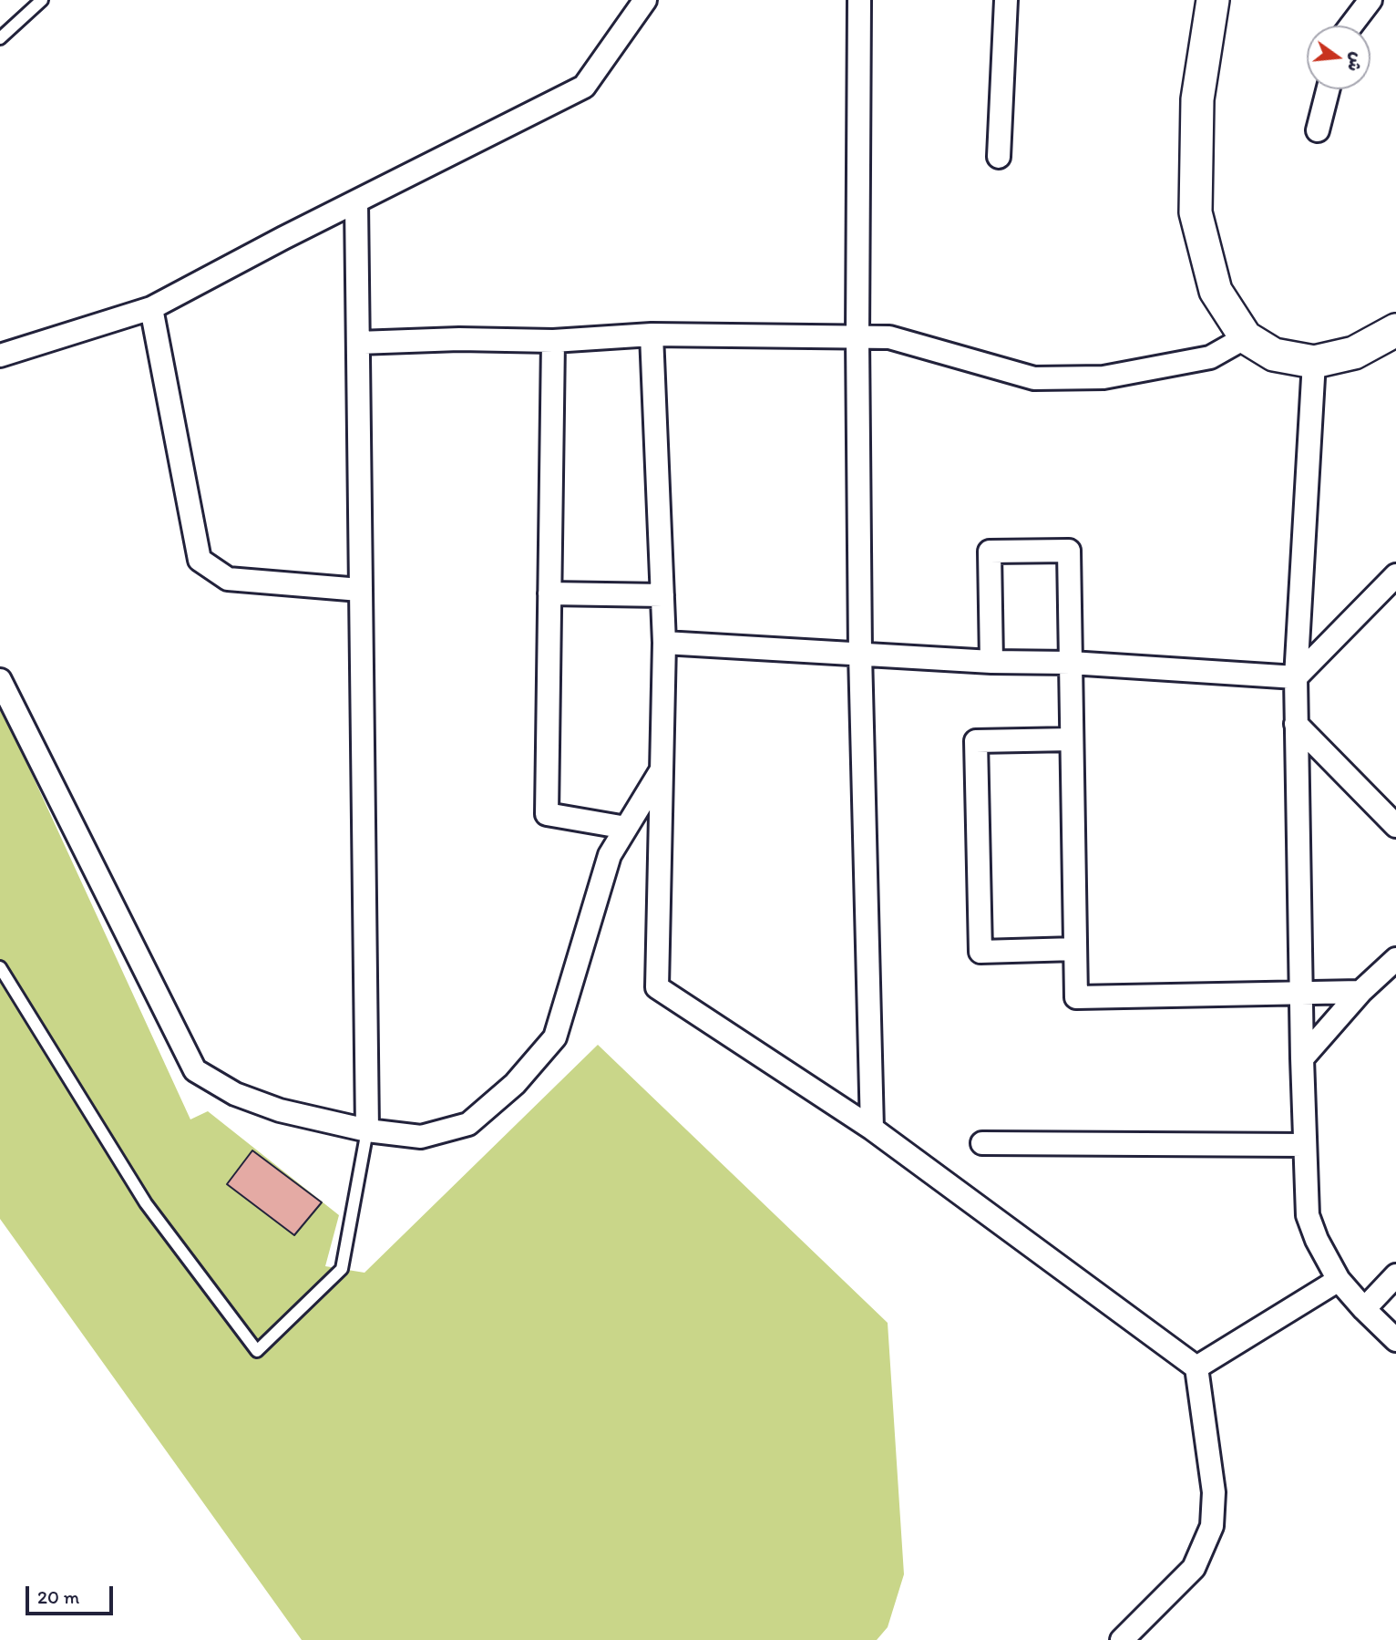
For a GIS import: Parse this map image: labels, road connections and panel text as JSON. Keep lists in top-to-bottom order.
{
  "scale_bar": "20 m",
  "north": "right"
}
